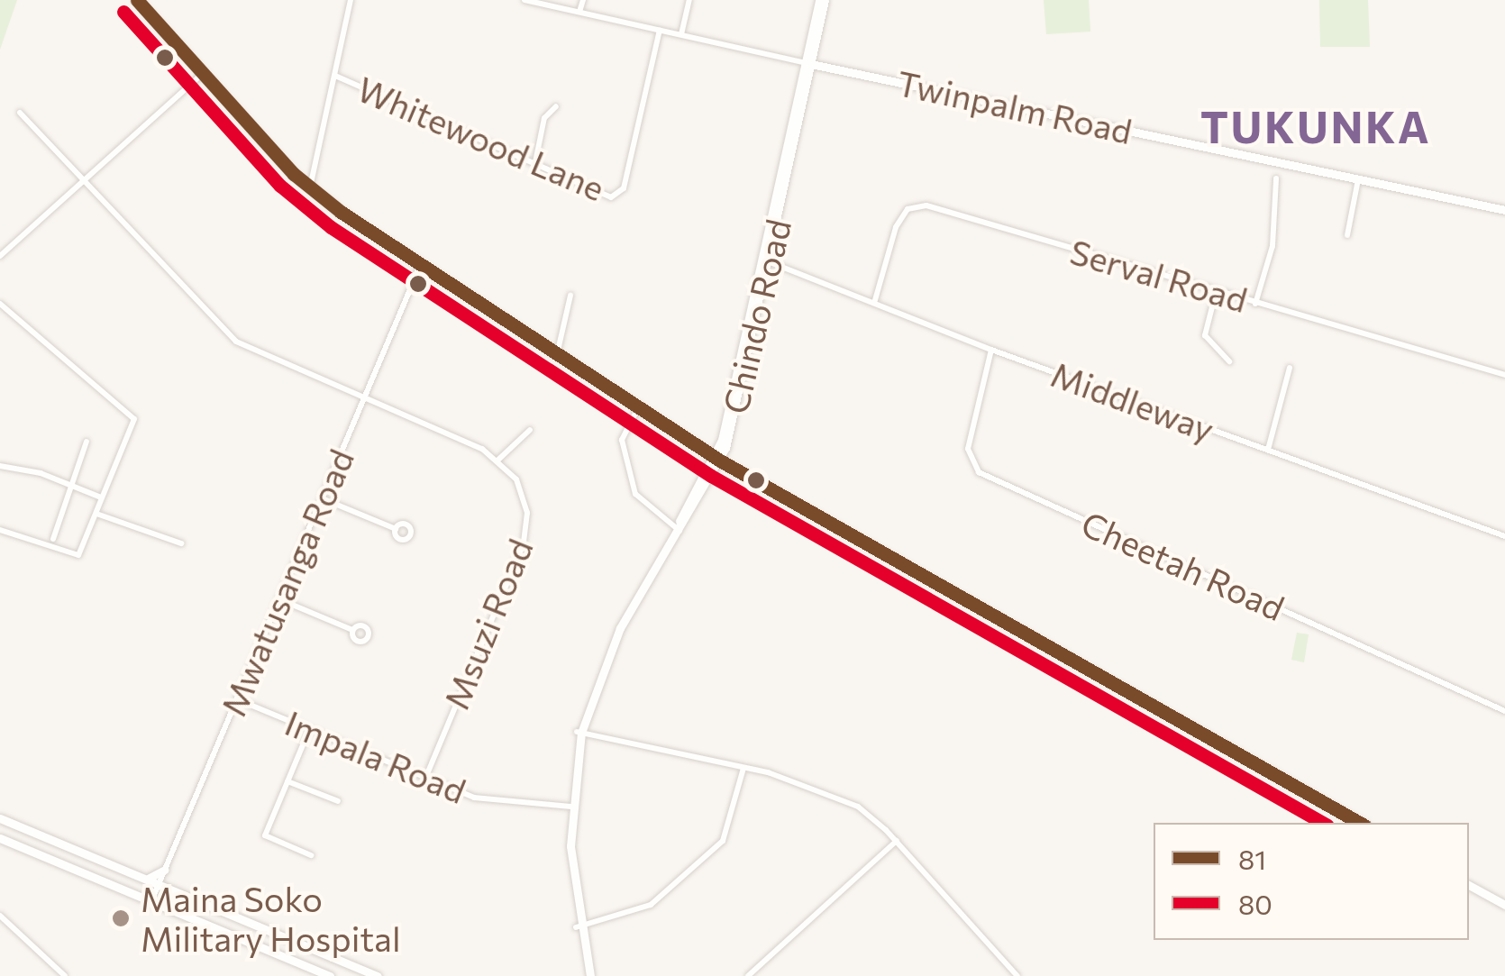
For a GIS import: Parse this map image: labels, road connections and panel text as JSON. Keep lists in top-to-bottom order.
{
  "streets": {
    "main road": ["Twinpalm Road", "Chindo Road"],
    "street": [
      "Whitewood Lane",
      "Serval Road",
      "Middleway",
      "Cheetah Road",
      "Mwatusanga Road",
      "Msuzi Road",
      "Impala Road"
    ]
  },
  "crossings": [
    ["Twinpalm Road", "Whitewood Lane"],
    ["Twinpalm Road", "Chindo Road"],
    ["Serval Road", "Middleway"],
    ["Chindo Road", "Middleway"],
    ["Chindo Road", "Impala Road"],
    ["Middleway", "Cheetah Road"],
    ["Mwatusanga Road", "Impala Road"],
    ["Msuzi Road", "Impala Road"]
  ],
  "districts": ["TUKUNKA"],
  "places": ["Maina Soko Military Hospital"],
  "lines": ["transit line 81", "transit line 80"],
  "legend": ["81", "80"]
}
